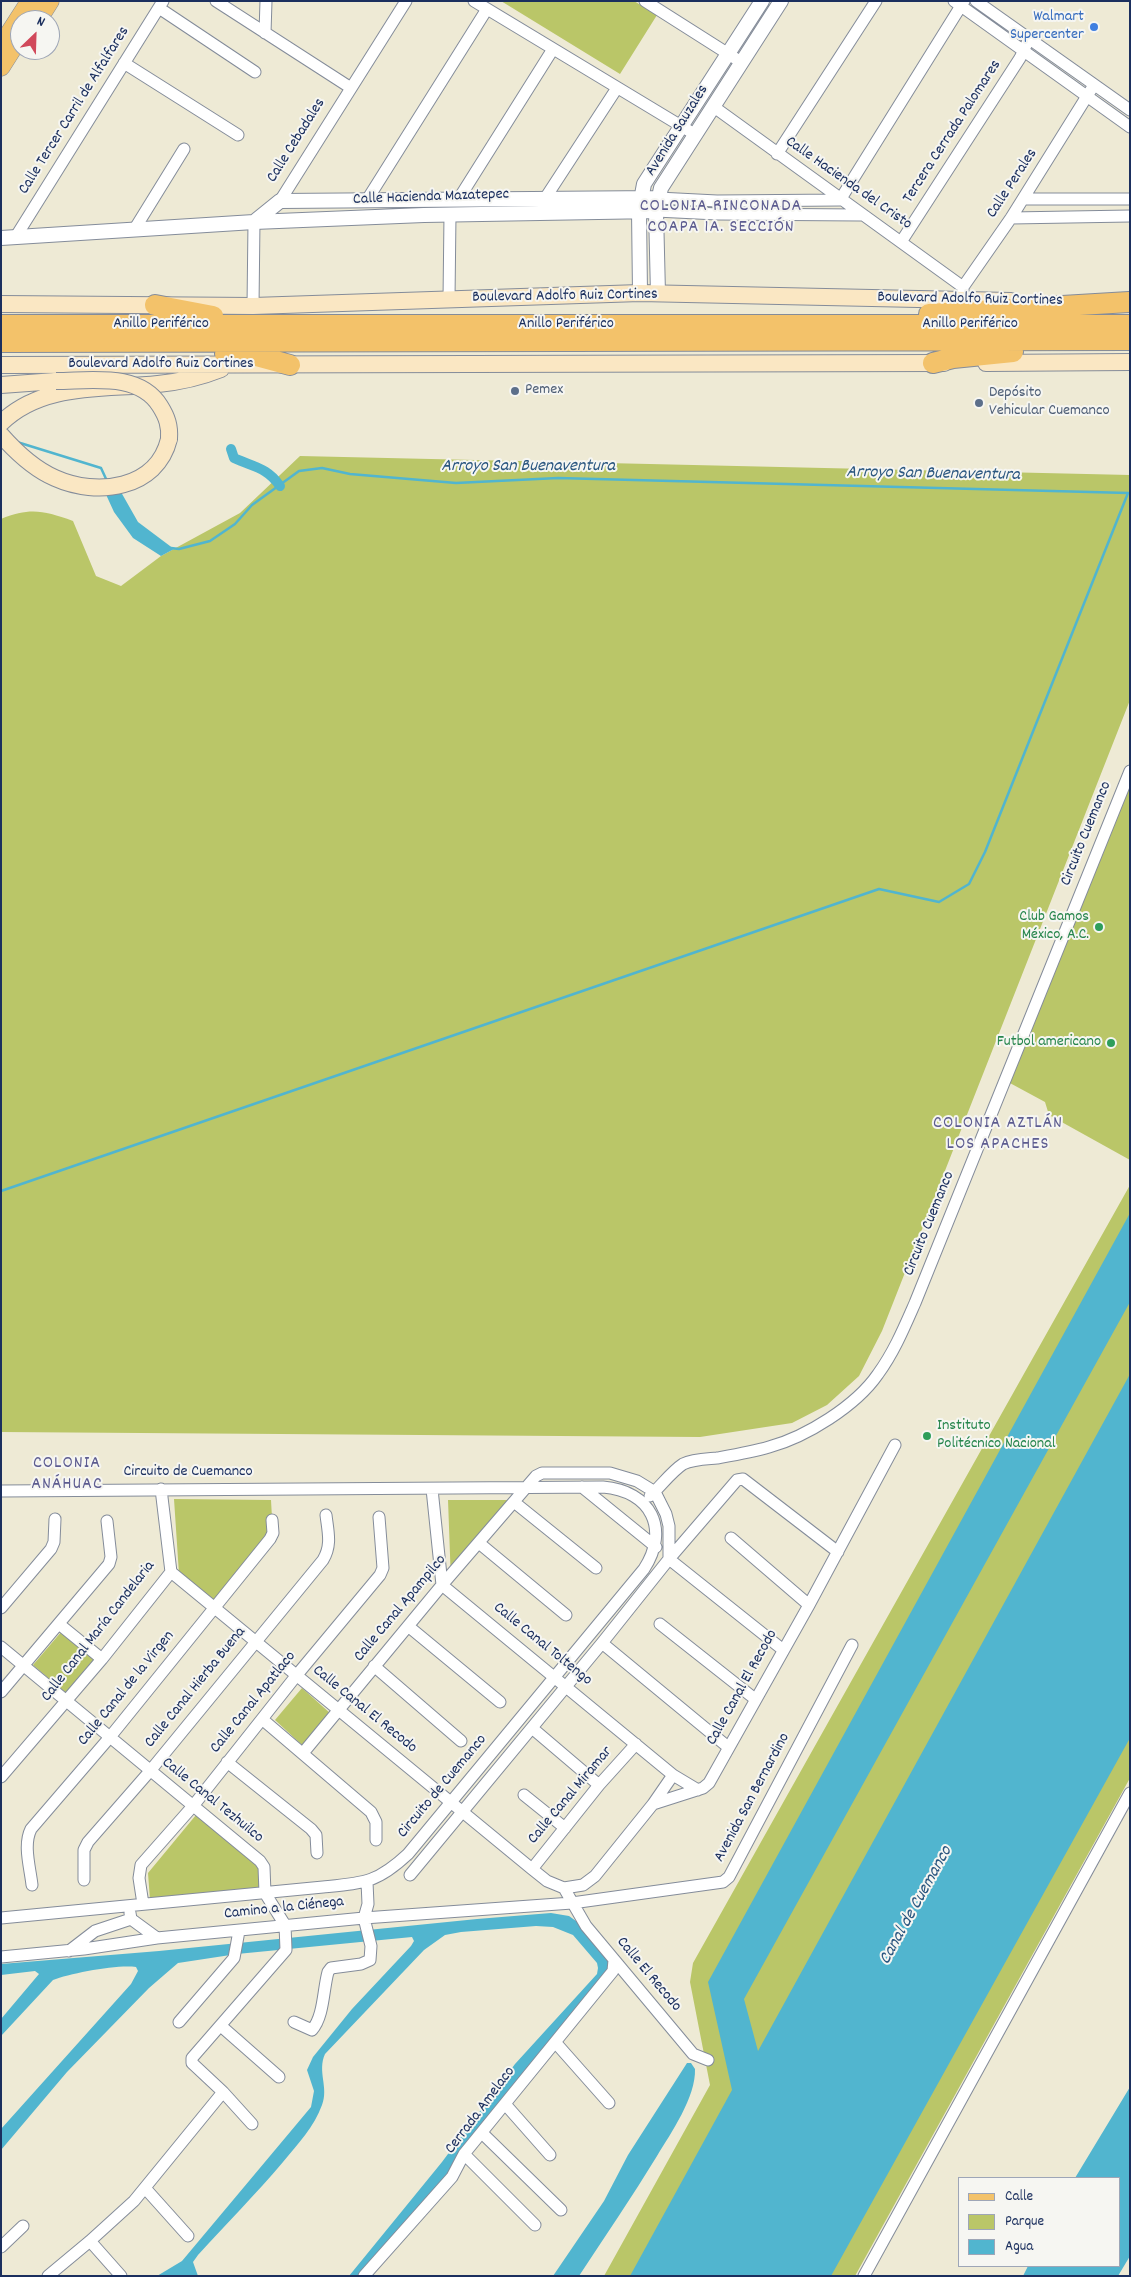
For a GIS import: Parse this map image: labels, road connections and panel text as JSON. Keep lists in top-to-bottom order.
{
  "streets": {
    "highway": ["Anillo Periférico"],
    "main road": ["Boulevard Adolfo Ruiz Cortines"],
    "street": [
      "Calle Tercer Carril de Alfalfares",
      "Avenida Sauzales",
      "Tercera Cerrada Palomares",
      "Calle Cebadales",
      "Calle Hacienda del Cristo",
      "Calle Perales",
      "Calle Hacienda Mazatepec",
      "Circuito Cuemanco",
      "Circuito de Cuemanco",
      "Calle Canal Apampilco",
      "Calle Canal María Candelaria",
      "Calle Canal Toltengo",
      "Calle Canal Hierba Buena",
      "Calle Canal El Recodo",
      "Calle Canal de la Virgen",
      "Calle Canal Apatlaco",
      "Calle Canal Miramar",
      "Avenida San Bernardino",
      "Calle Canal Tezhuilco",
      "Camino a la Ciénega",
      "Calle El Recodo",
      "Cerrada Amelaco"
    ]
  },
  "crossings": [
    ["Calle Tercer Carril de Alfalfares", "Calle Hacienda Mazatepec"],
    ["Avenida Sauzales", "Calle Hacienda del Cristo"],
    ["Avenida Sauzales", "Calle Hacienda Mazatepec"],
    ["Avenida Sauzales", "Boulevard Adolfo Ruiz Cortines"],
    ["Tercera Cerrada Palomares", "Calle Hacienda del Cristo"],
    ["Calle Cebadales", "Calle Hacienda Mazatepec"],
    ["Calle Hacienda del Cristo", "Calle Perales"],
    ["Calle Hacienda del Cristo", "Calle Hacienda Mazatepec"],
    ["Calle Hacienda del Cristo", "Boulevard Adolfo Ruiz Cortines"],
    ["Calle Perales", "Boulevard Adolfo Ruiz Cortines"],
    ["Circuito Cuemanco", "Circuito de Cuemanco"],
    ["Circuito de Cuemanco", "Calle Canal Apampilco"],
    ["Circuito de Cuemanco", "Calle Canal María Candelaria"],
    ["Circuito de Cuemanco", "Calle Canal Toltengo"],
    ["Circuito de Cuemanco", "Calle Canal El Recodo"],
    ["Circuito de Cuemanco", "Calle Canal Apatlaco"],
    ["Circuito de Cuemanco", "Calle Canal Tezhuilco"],
    ["Calle Canal Apampilco", "Calle Canal Toltengo"],
    ["Calle Canal Apampilco", "Calle Canal El Recodo"],
    ["Calle Canal María Candelaria", "Calle Canal El Recodo"],
    ["Calle Canal María Candelaria", "Calle Canal Tezhuilco"],
    ["Calle Canal Toltengo", "Calle Canal El Recodo"],
    ["Calle Canal Toltengo", "Calle Canal Miramar"],
    ["Calle Canal Hierba Buena", "Calle Canal El Recodo"],
    ["Calle Canal Hierba Buena", "Calle Canal Tezhuilco"],
    ["Calle Canal El Recodo", "Calle Canal de la Virgen"],
    ["Calle Canal El Recodo", "Calle Canal Apatlaco"],
    ["Calle Canal El Recodo", "Calle Canal Miramar"],
    ["Calle Canal de la Virgen", "Calle Canal Tezhuilco"],
    ["Calle Canal Apatlaco", "Calle Canal Tezhuilco"],
    ["Avenida San Bernardino", "Camino a la Ciénega"],
    ["Avenida San Bernardino", "Calle El Recodo"],
    ["Calle Canal Tezhuilco", "Camino a la Ciénega"],
    ["Camino a la Ciénega", "Calle El Recodo"],
    ["Calle El Recodo", "Cerrada Amelaco"]
  ],
  "districts": ["COLONIA RINCONADA COAPA 1A. SECCIÓN", "COLONIA AZTLÁN LOS APACHES", "COLONIA ANÁHUAC"],
  "water": ["Arroyo San Buenaventura", "Canal de Cuemanco"],
  "places": [
    "Walmart Supercenter",
    "Pemex",
    "Depósito Vehicular Cuemanco",
    "Club Gamos México, A.C.",
    "Futbol americano",
    "Instituto Politécnico Nacional"
  ],
  "legend": ["Calle", "Parque", "Agua"],
  "north": "top right"
}
